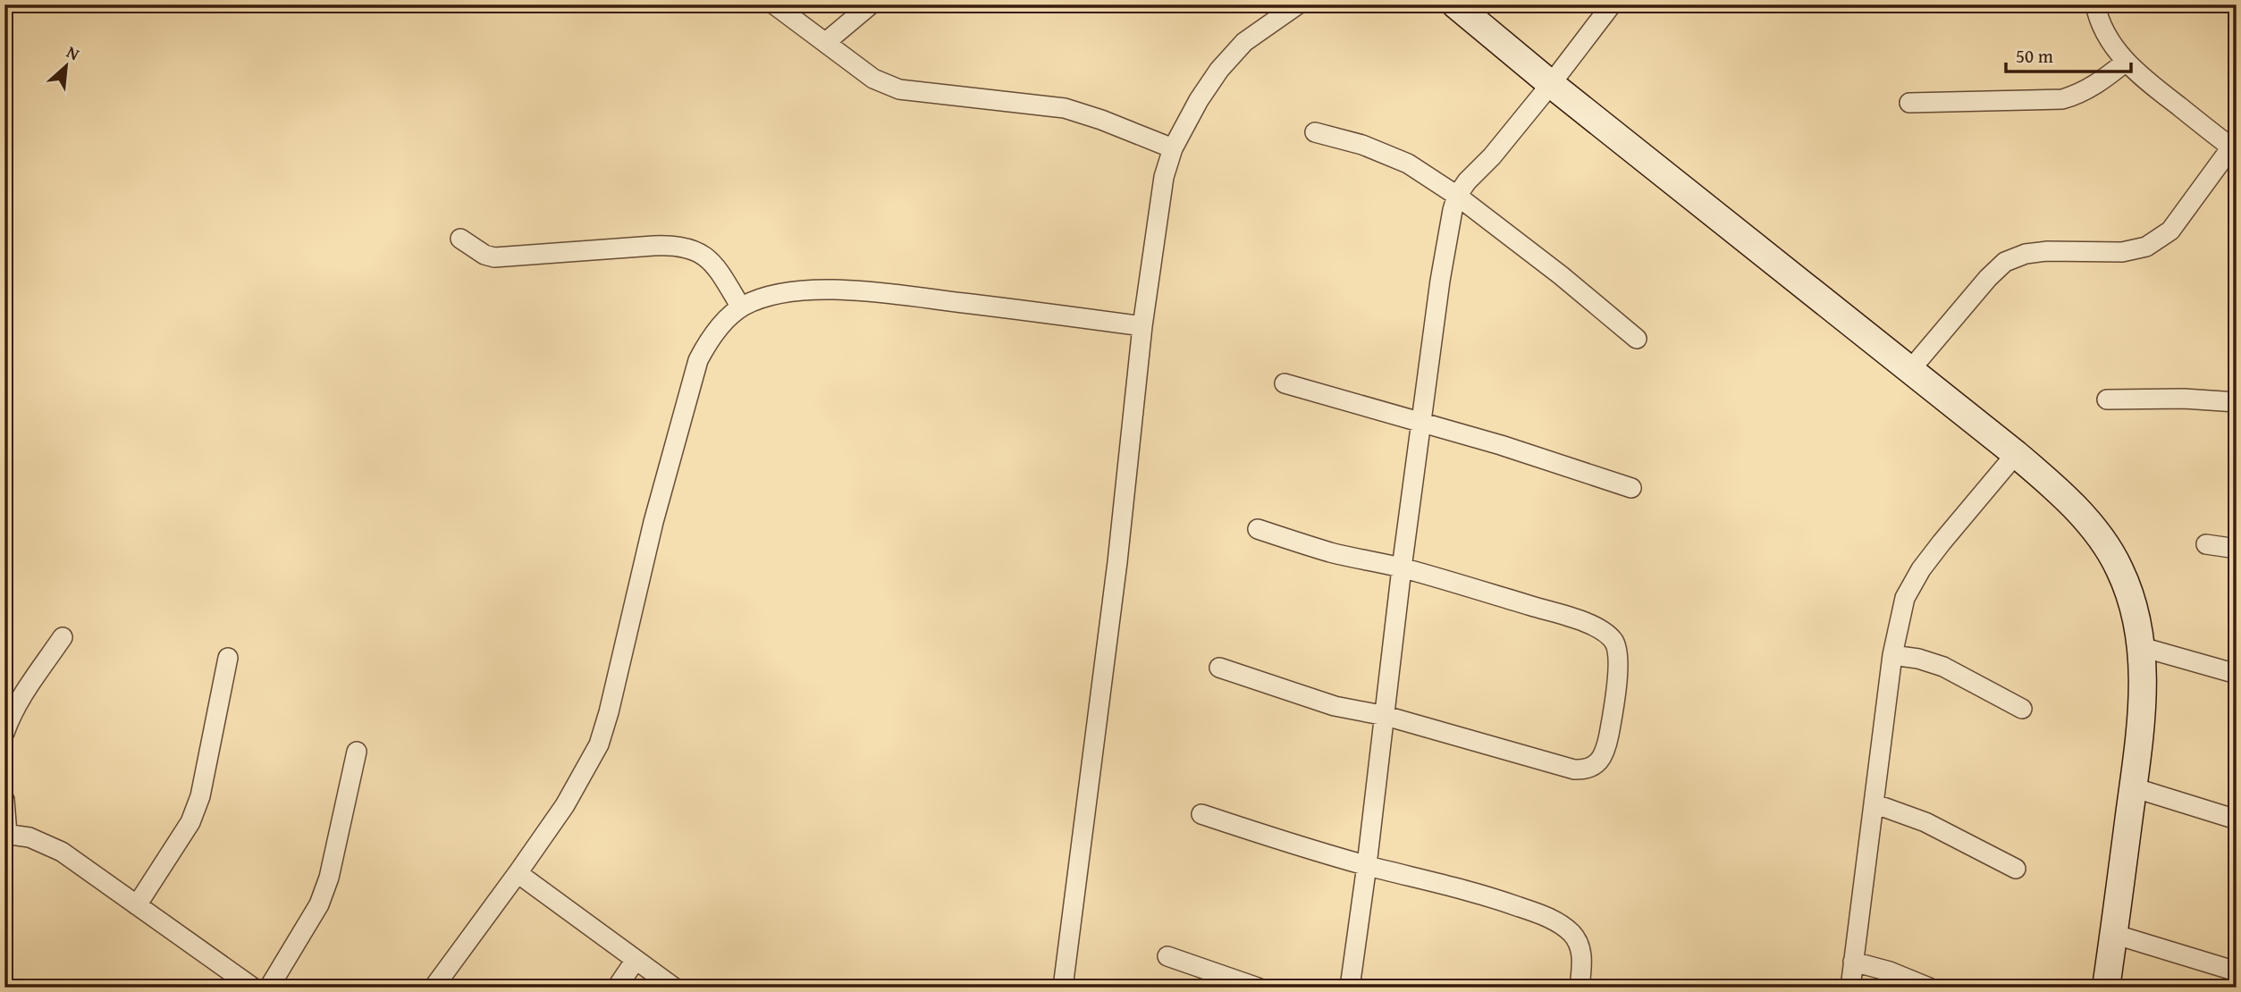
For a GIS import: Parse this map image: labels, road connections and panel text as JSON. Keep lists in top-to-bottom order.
{
  "scale_bar": "50 m",
  "north": "top right"
}
